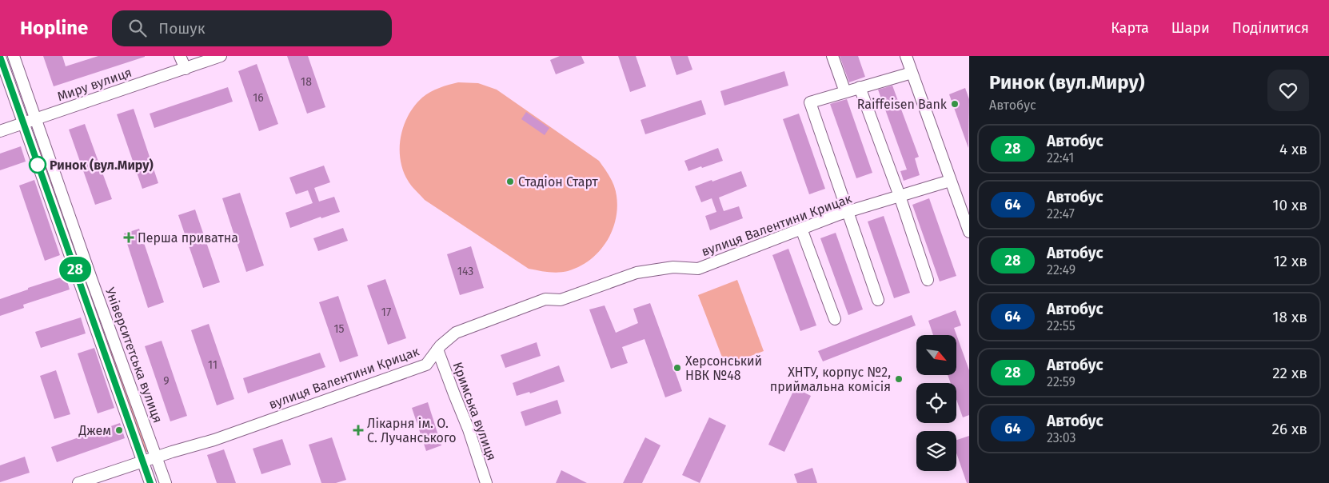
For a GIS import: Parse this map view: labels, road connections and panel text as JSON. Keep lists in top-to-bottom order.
{
  "streets": {
    "street": [
      "Миру вулиця",
      "вулиця Валентини Крицак",
      "Університетська вулиця",
      "Кримська вулиця"
    ]
  },
  "crossings": [
    ["Миру вулиця", "Університетська вулиця"],
    ["вулиця Валентини Крицак", "Університетська вулиця"],
    ["вулиця Валентини Крицак", "Кримська вулиця"]
  ],
  "places": {
    "other": [
      "Raiffeisen Bank",
      "Ринок (вул.Миру)",
      "Стадіон Старт",
      "Херсонський НВК №48",
      "ХНТУ, корпус №2, приймальна комісія",
      "Джем"
    ],
    "health": ["Перша приватна", "Лікарня ім. О. С. Лучанського"]
  },
  "lines": ["bus line 28"],
  "house_numbers": [
    "18",
    "16",
    "143",
    "17",
    "15",
    "11",
    "9"
  ],
  "north": "bottom right",
  "page": {
    "header": "Hopline",
    "search": "Пошук",
    "nav": ["Карта", "Шари", "Поділитися"],
    "on_map": "28",
    "heading": ["Ринок (вул.Миру)", "Автобус"],
    "list": [
      {
        "mark": "28",
        "name": "Автобус",
        "note": "22:41",
        "value": "4 хв"
      },
      {
        "mark": "64",
        "name": "Автобус",
        "note": "22:47",
        "value": "10 хв"
      },
      {
        "mark": "28",
        "name": "Автобус",
        "note": "22:49",
        "value": "12 хв"
      },
      {
        "mark": "64",
        "name": "Автобус",
        "note": "22:55",
        "value": "18 хв"
      },
      {
        "mark": "28",
        "name": "Автобус",
        "note": "22:59",
        "value": "22 хв"
      },
      {
        "mark": "64",
        "name": "Автобус",
        "note": "23:03",
        "value": "26 хв"
      }
    ]
  }
}
